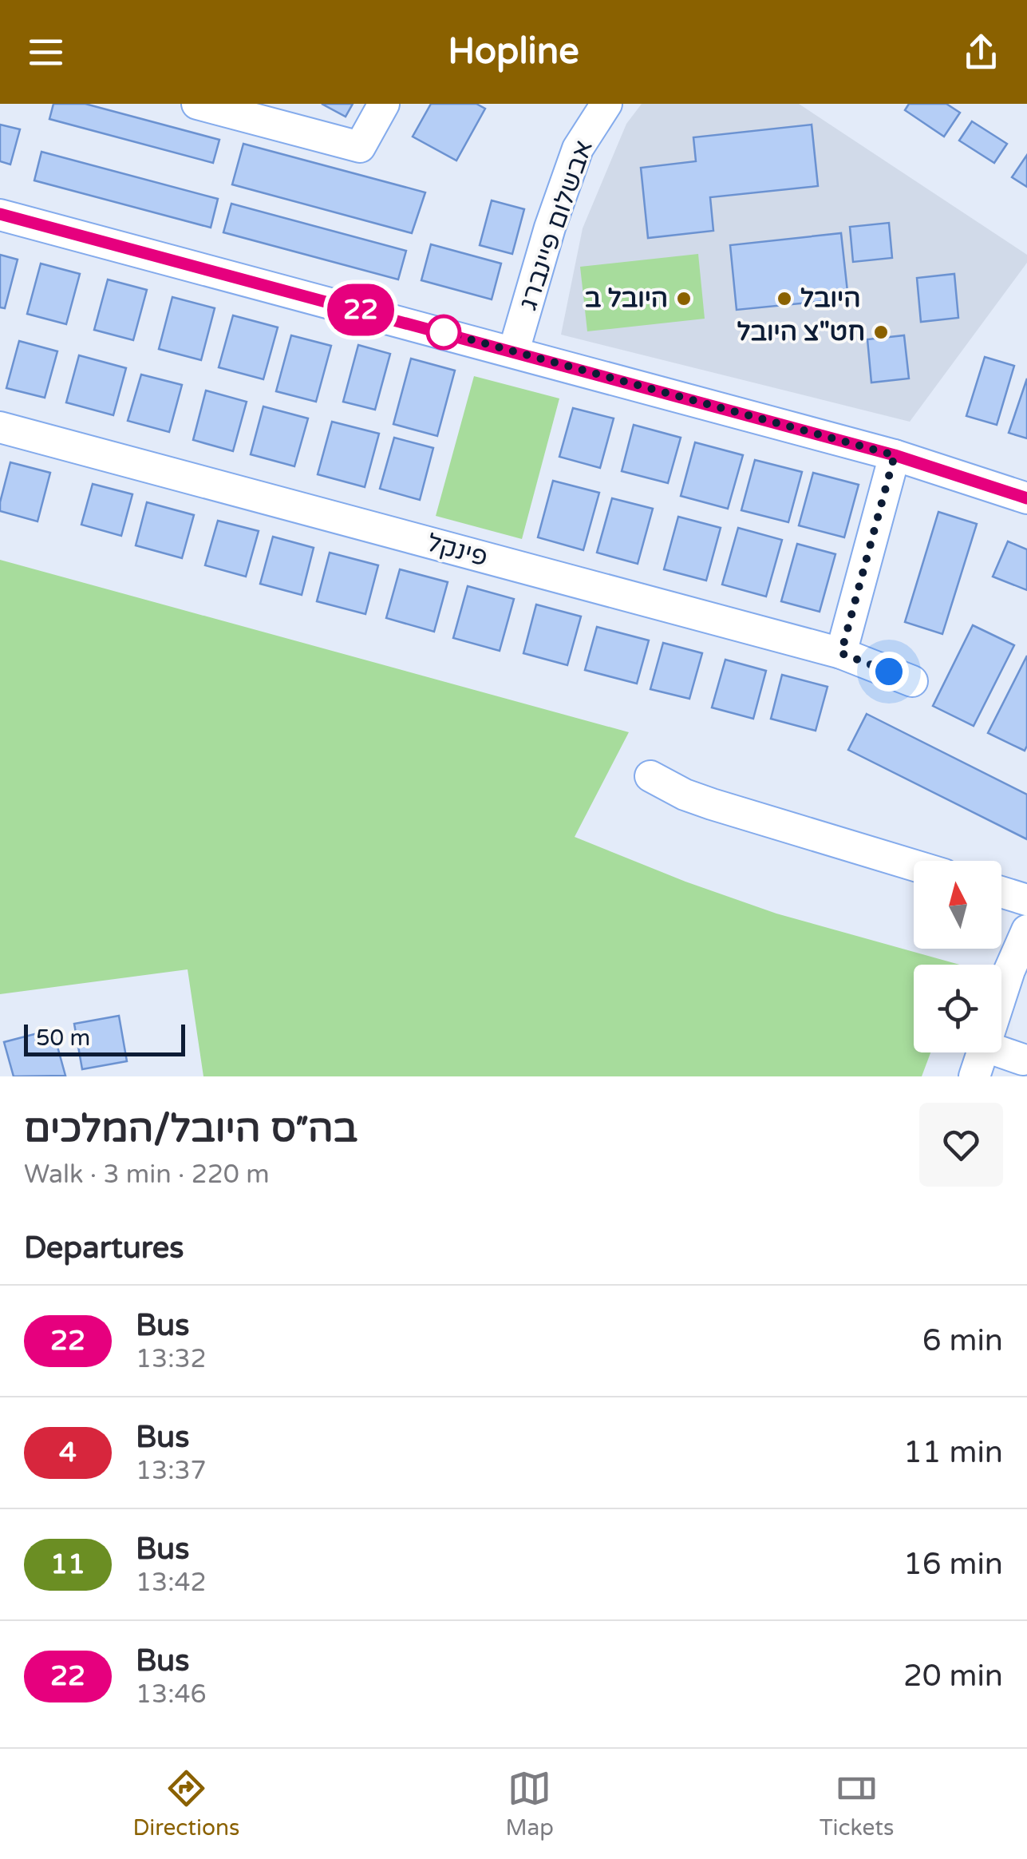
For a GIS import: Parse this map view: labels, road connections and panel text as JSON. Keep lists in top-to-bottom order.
{
  "streets": {
    "street": ["אבשלום פיינברג", "פינקל"]
  },
  "places": ["היובל ב", "היובל", "חט\"צ היובל"],
  "lines": ["bus line 22"],
  "scale_bar": "50 m",
  "north": "top",
  "page": {
    "header": "Hopline",
    "on_map": "22",
    "scale": "50 m",
    "heading": [
      ["בה״ס היובל/המלכים", "Walk · 3 min · 220 m"],
      "Departures"
    ],
    "list": [
      {
        "mark": "22",
        "name": "Bus",
        "note": "13:32",
        "value": "6 min"
      },
      {
        "mark": "4",
        "name": "Bus",
        "note": "13:37",
        "value": "11 min"
      },
      {
        "mark": "11",
        "name": "Bus",
        "note": "13:42",
        "value": "16 min"
      },
      {
        "mark": "22",
        "name": "Bus",
        "note": "13:46",
        "value": "20 min"
      }
    ],
    "tabs": ["Directions", "Map", "Tickets"]
  }
}
